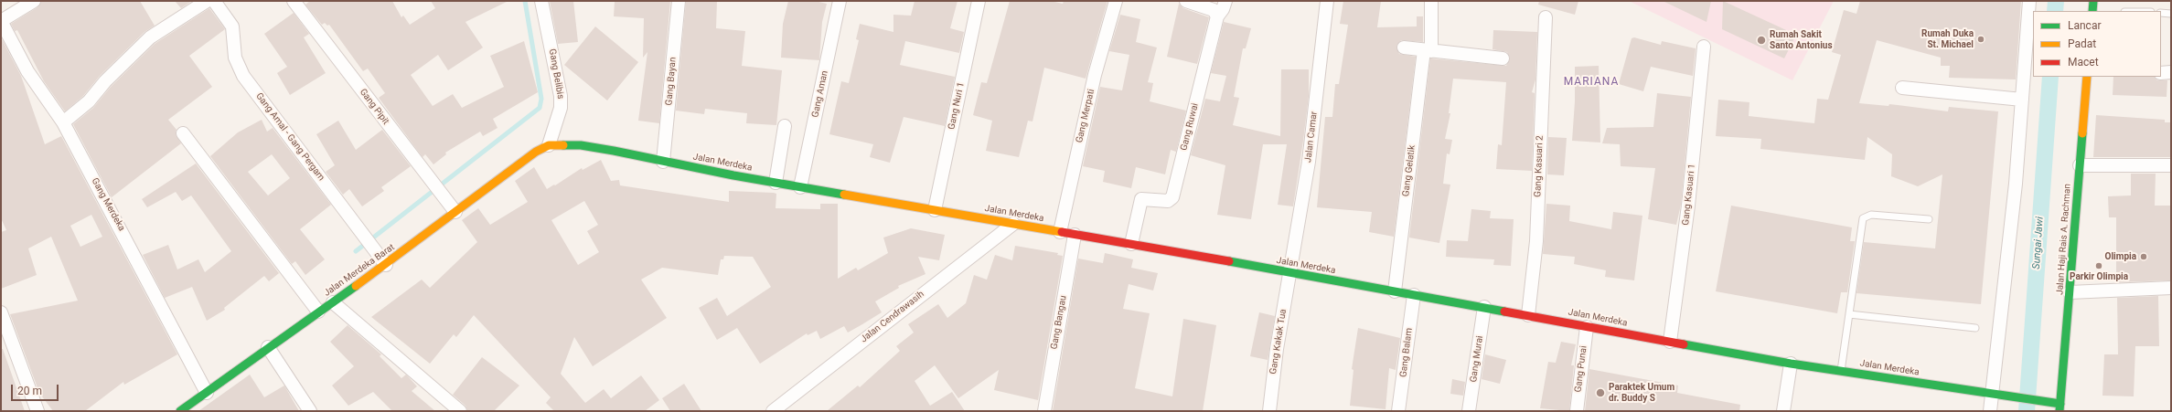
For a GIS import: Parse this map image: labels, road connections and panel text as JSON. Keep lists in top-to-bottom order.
{
  "streets": {
    "street": [
      "Gang Belibis",
      "Gang Bayan",
      "Gang Aman",
      "Gang Nuri 1",
      "Gang Pipit",
      "Gang Merpati",
      "Gang Ruwai",
      "Gang Amal - Gang Pergam",
      "Jalan Camar",
      "Jalan Merdeka",
      "Gang Kasuari 2",
      "Gang Gelatik",
      "Gang Kasuari 1",
      "Gang Merdeka",
      "Jalan Haji Rais A. Rachman",
      "Jalan Merdeka Barat",
      "Jalan Cendrawasih",
      "Gang Bangau",
      "Gang Kakak Tua",
      "Gang Balam",
      "Gang Murai",
      "Gang Punai"
    ]
  },
  "crossings": [
    ["Gang Belibis", "Jalan Merdeka"],
    ["Gang Belibis", "Jalan Merdeka Barat"],
    ["Gang Bayan", "Jalan Merdeka"],
    ["Gang Aman", "Jalan Merdeka"],
    ["Gang Nuri 1", "Jalan Merdeka"],
    ["Gang Pipit", "Jalan Merdeka Barat"],
    ["Gang Merpati", "Jalan Merdeka"],
    ["Gang Ruwai", "Jalan Merdeka"],
    ["Gang Amal - Gang Pergam", "Jalan Merdeka Barat"],
    ["Jalan Camar", "Jalan Merdeka"],
    ["Jalan Camar", "Gang Kakak Tua"],
    ["Jalan Merdeka", "Gang Kasuari 2"],
    ["Jalan Merdeka", "Gang Gelatik"],
    ["Jalan Merdeka", "Gang Kasuari 1"],
    ["Jalan Merdeka", "Jalan Haji Rais A. Rachman"],
    ["Jalan Merdeka", "Jalan Merdeka Barat"],
    ["Jalan Merdeka", "Jalan Cendrawasih"],
    ["Jalan Merdeka", "Gang Bangau"],
    ["Jalan Merdeka", "Gang Kakak Tua"],
    ["Jalan Merdeka", "Gang Balam"],
    ["Jalan Merdeka", "Gang Murai"],
    ["Jalan Merdeka", "Gang Punai"],
    ["Gang Merdeka", "Jalan Merdeka Barat"]
  ],
  "districts": ["MARIANA"],
  "water": ["Sungai Jawi"],
  "places": [
    "Rumah Duka St. Michael",
    "Rumah Sakit Santo Antonius",
    "Olimpia",
    "Parkir Olimpia",
    "Paraktek Umum dr. Buddy S"
  ],
  "legend": ["Lancar", "Padat", "Macet"],
  "scale_bar": "20 m"
}
